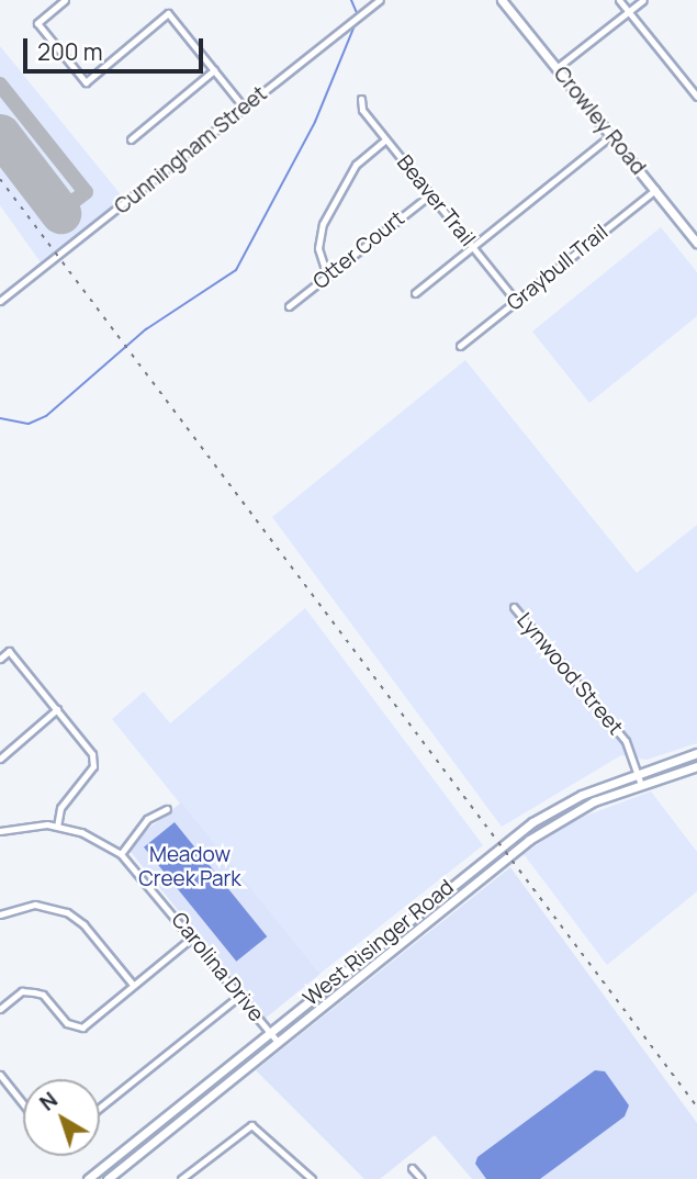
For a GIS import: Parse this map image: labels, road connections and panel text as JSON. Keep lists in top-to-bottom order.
{
  "streets": {
    "main road": ["Crowley Road", "West Risinger Road"],
    "street": [
      "Cunningham Street",
      "Beaver Trail",
      "Otter Court",
      "Graybull Trail",
      "Lynwood Street",
      "Carolina Drive"
    ]
  },
  "crossings": [
    ["Crowley Road", "Graybull Trail"],
    ["Beaver Trail", "Otter Court"],
    ["Beaver Trail", "Graybull Trail"],
    ["Lynwood Street", "West Risinger Road"],
    ["West Risinger Road", "Carolina Drive"]
  ],
  "parks": ["Meadow Creek Park"],
  "scale_bar": "200 m",
  "north": "top left"
}
